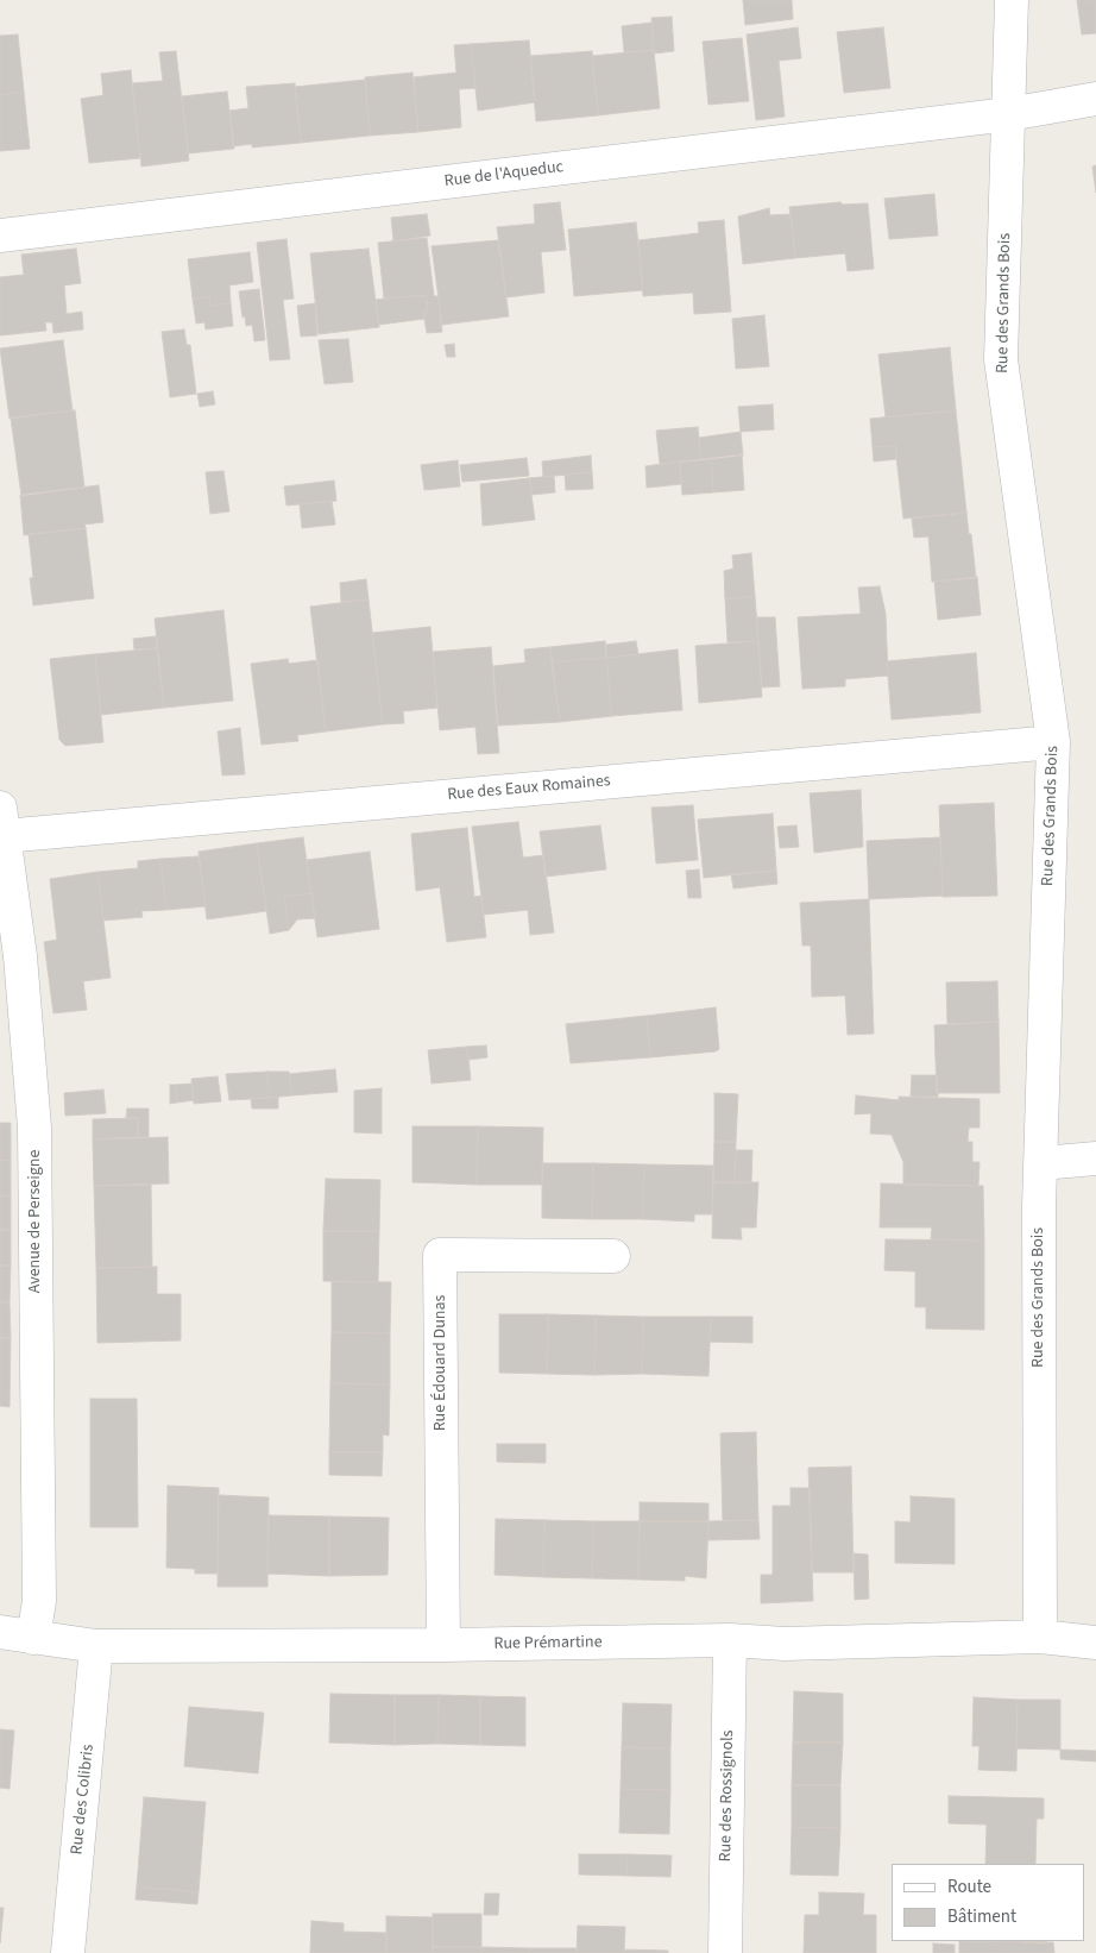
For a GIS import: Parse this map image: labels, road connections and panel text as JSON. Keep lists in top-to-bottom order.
{
  "streets": {
    "street": [
      "Rue de l'Aqueduc",
      "Rue des Grands Bois",
      "Rue des Eaux Romaines",
      "Avenue de Perseigne",
      "Rue Édouard Dunas",
      "Rue Prémartine",
      "Rue des Rossignols",
      "Rue des Colibris"
    ]
  },
  "crossings": [
    ["Rue de l'Aqueduc", "Rue des Grands Bois"],
    ["Rue des Grands Bois", "Rue des Eaux Romaines"],
    ["Rue des Grands Bois", "Rue Prémartine"],
    ["Rue des Eaux Romaines", "Avenue de Perseigne"],
    ["Avenue de Perseigne", "Rue Prémartine"],
    ["Rue Édouard Dunas", "Rue Prémartine"],
    ["Rue Prémartine", "Rue des Rossignols"],
    ["Rue Prémartine", "Rue des Colibris"]
  ],
  "legend": ["Route", "Bâtiment"]
}
